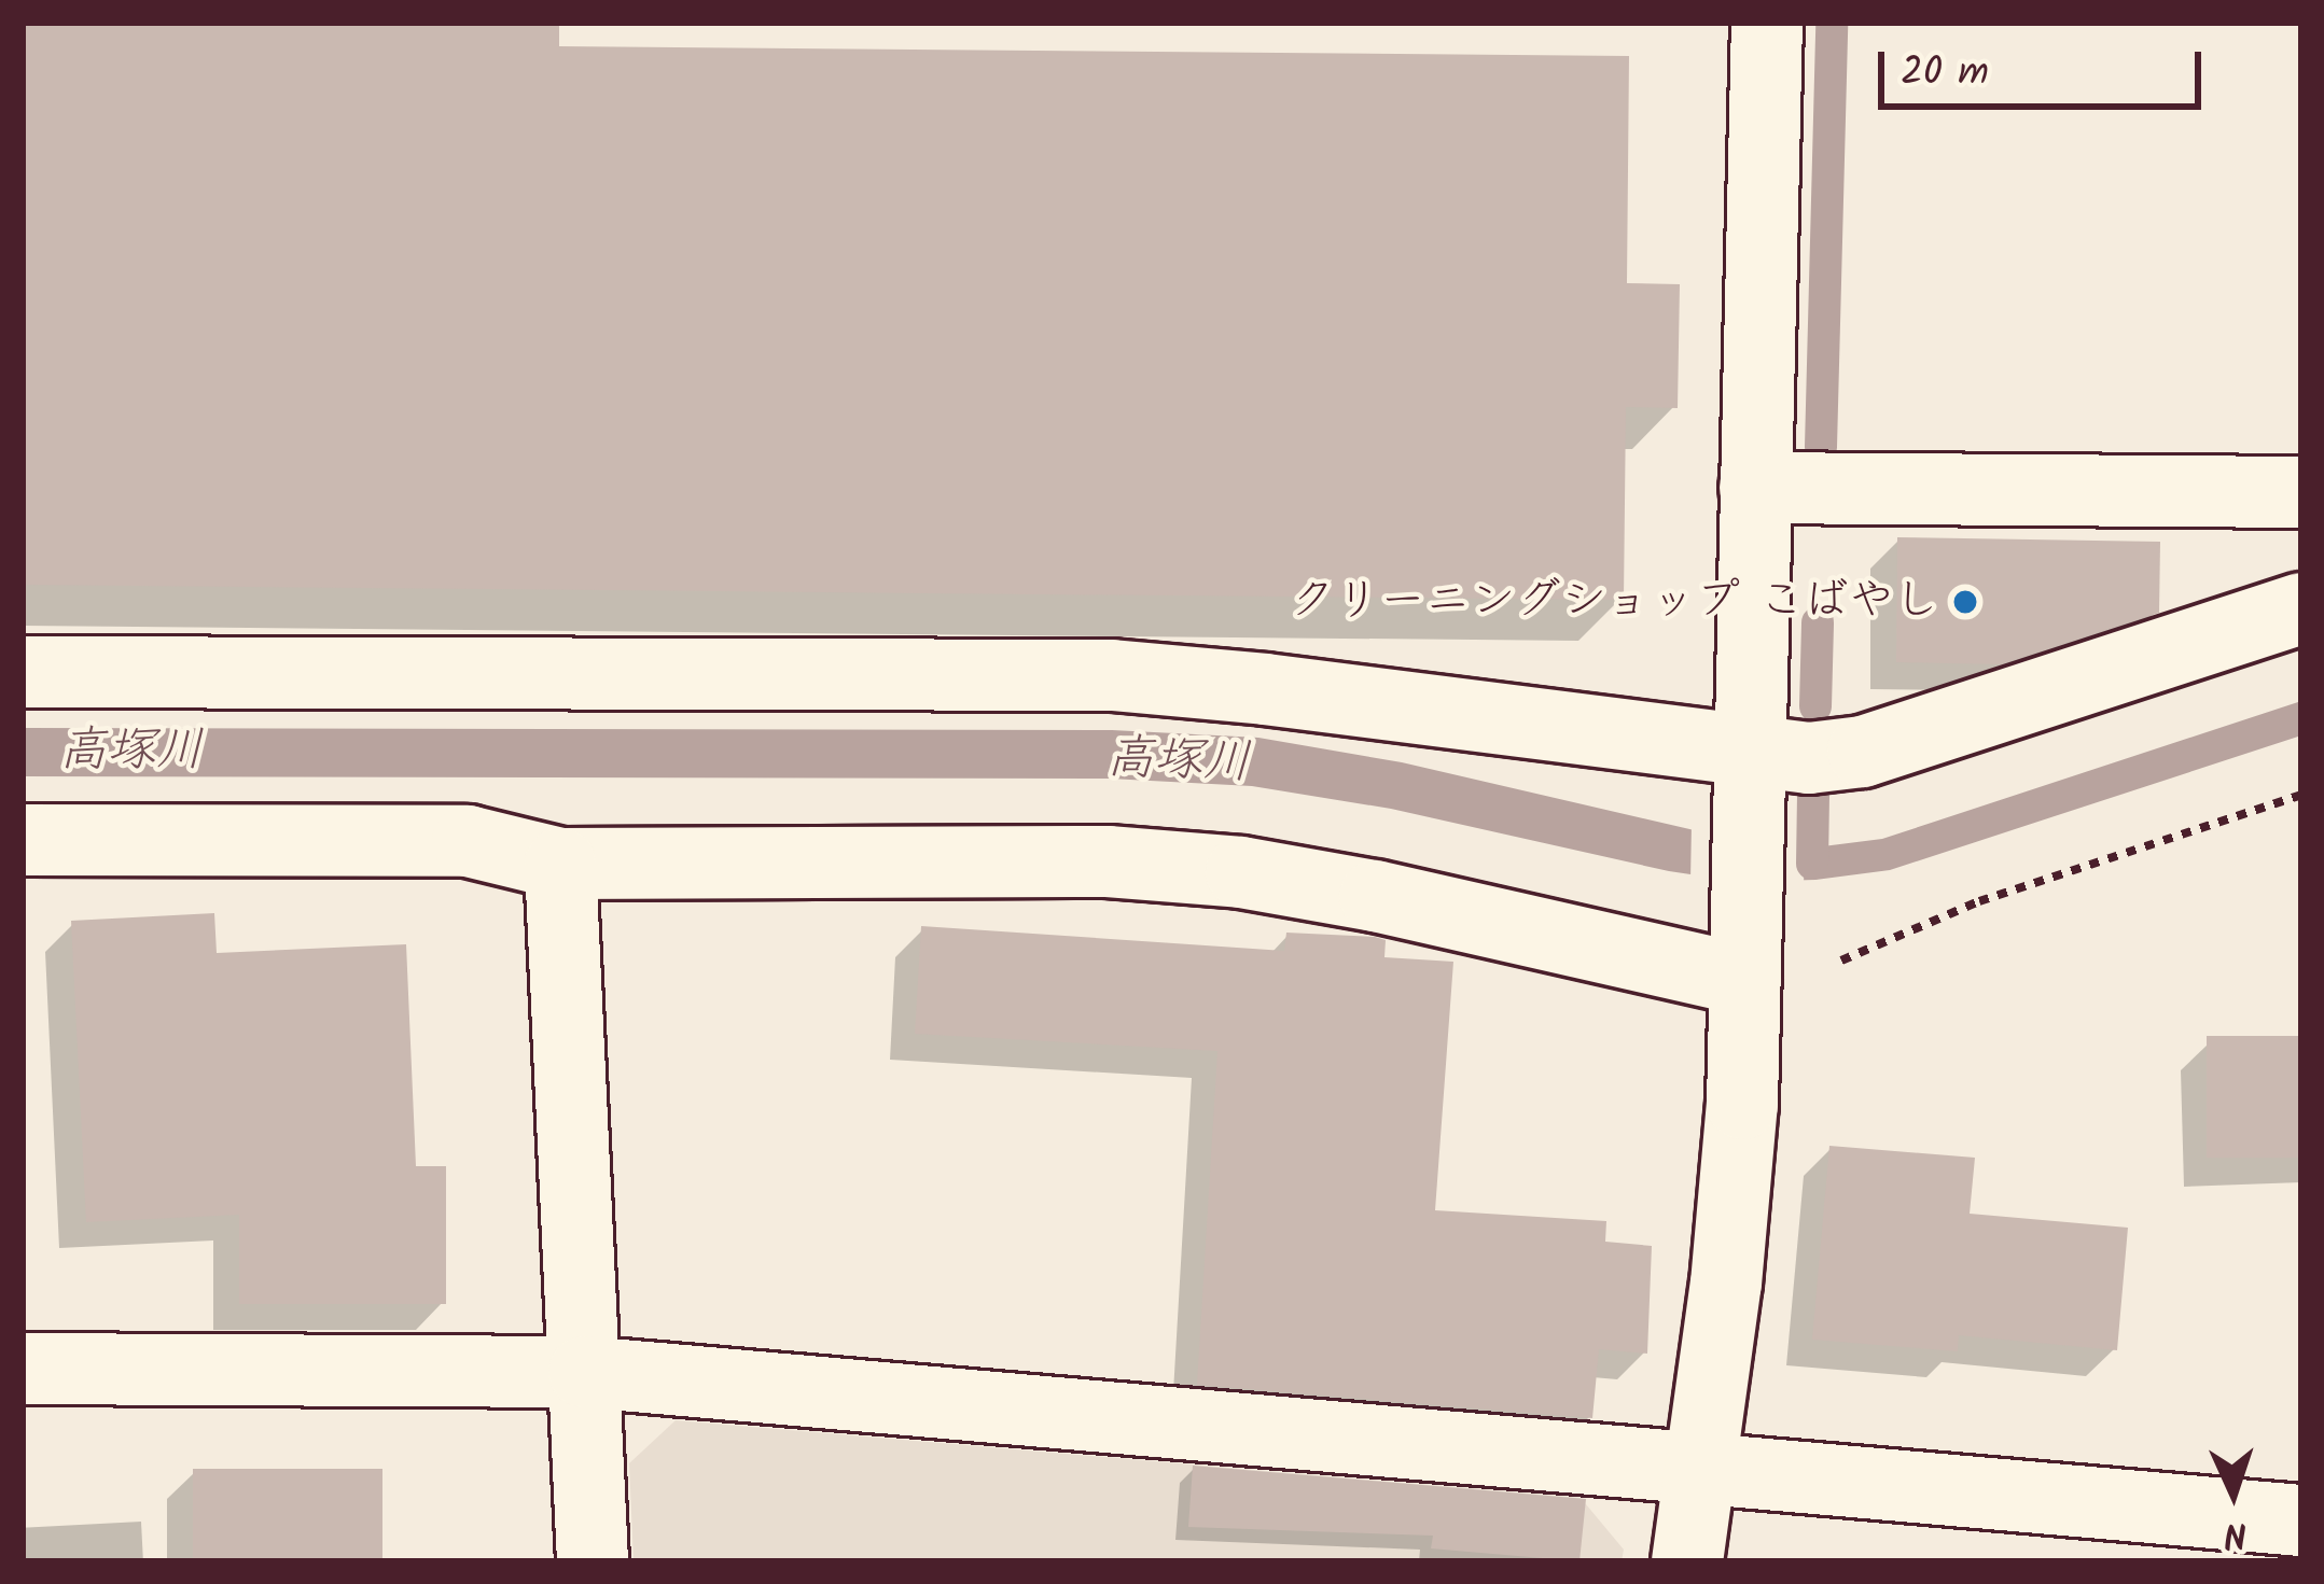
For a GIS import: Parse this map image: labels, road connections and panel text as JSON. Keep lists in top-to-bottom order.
{
  "water": ["高塚川"],
  "places": ["クリーニングショップ こばやし"],
  "scale_bar": "20 m",
  "north": "bottom"
}
